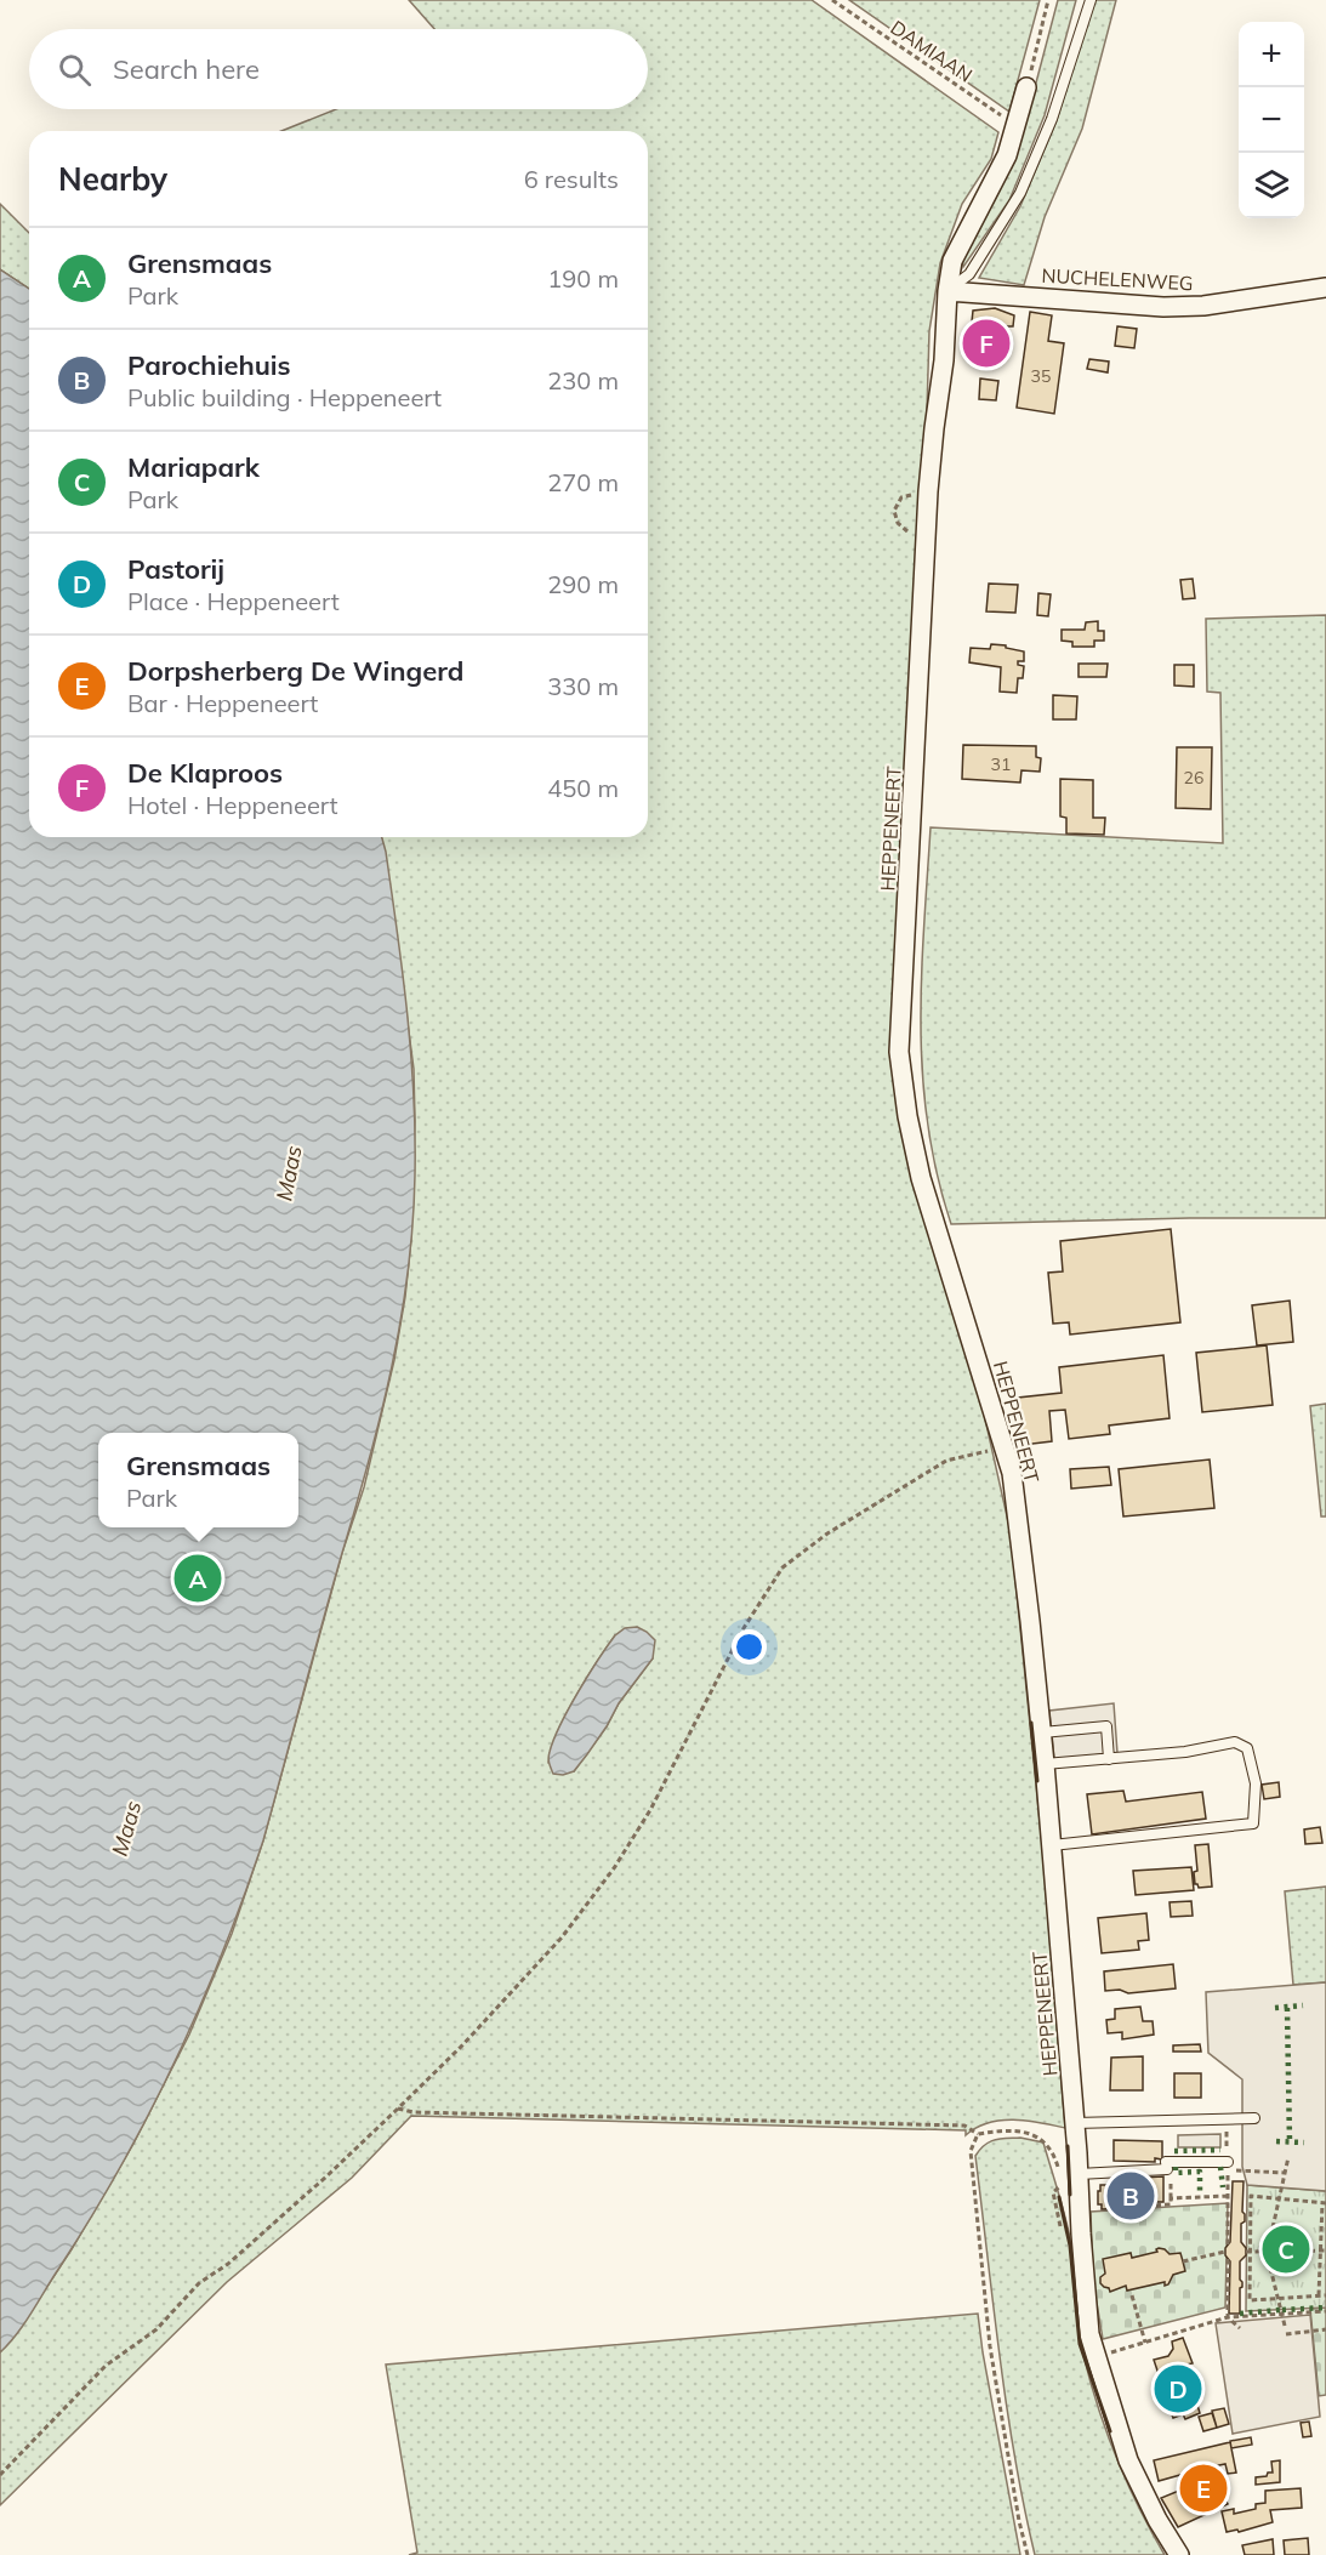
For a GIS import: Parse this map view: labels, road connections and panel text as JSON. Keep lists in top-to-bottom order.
{
  "streets": {
    "street": ["NUCHELENWEG", "HEPPENEERT"],
    "path": ["DAMIAAN"]
  },
  "crossings": [
    ["DAMIAAN", "HEPPENEERT"],
    ["NUCHELENWEG", "HEPPENEERT"]
  ],
  "water": ["Maas"],
  "house_numbers": ["35", "31", "26"],
  "page": {
    "map_buttons": ["+", "−"],
    "search": "Search here",
    "heading": ["Nearby", "6 results"],
    "list": [
      {
        "mark": "A",
        "name": "Grensmaas",
        "note": "Park",
        "value": "190 m"
      },
      {
        "mark": "B",
        "name": "Parochiehuis",
        "note": "Public building · Heppeneert",
        "value": "230 m"
      },
      {
        "mark": "C",
        "name": "Mariapark",
        "note": "Park",
        "value": "270 m"
      },
      {
        "mark": "D",
        "name": "Pastorij",
        "note": "Place · Heppeneert",
        "value": "290 m"
      },
      {
        "mark": "E",
        "name": "Dorpsherberg De Wingerd",
        "note": "Bar · Heppeneert",
        "value": "330 m"
      },
      {
        "mark": "F",
        "name": "De Klaproos",
        "note": "Hotel · Heppeneert",
        "value": "450 m"
      }
    ],
    "pins": [
      "F",
      "A",
      "B",
      "C",
      "D",
      "E"
    ],
    "popup": ["Grensmaas", "Park"]
  }
}
